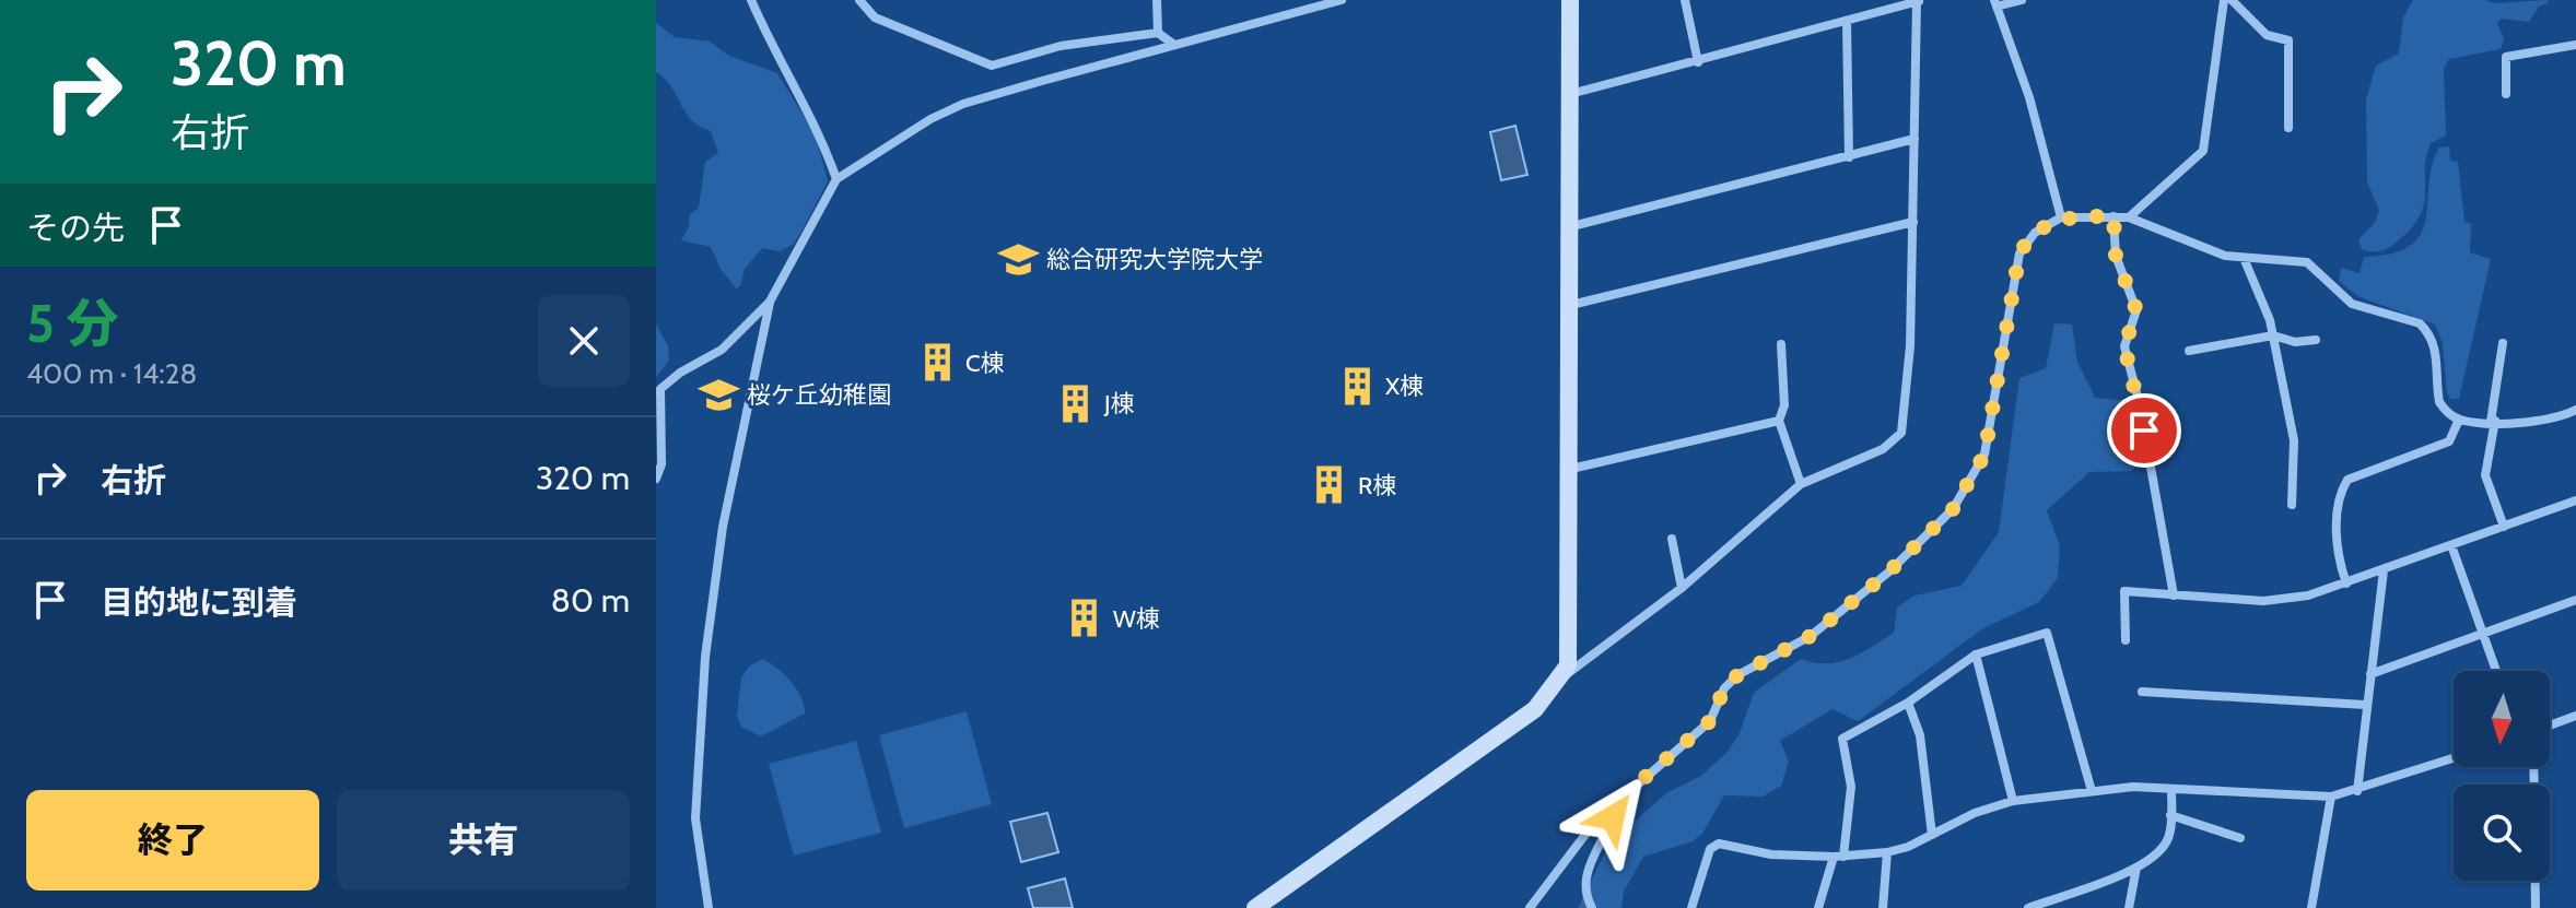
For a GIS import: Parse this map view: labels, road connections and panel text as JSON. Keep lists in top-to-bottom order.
{
  "places": {
    "school or university": ["総合研究大学院大学", "桜ケ丘幼稚園"],
    "building": [
      "C棟",
      "X棟",
      "J棟",
      "R棟",
      "W棟"
    ]
  },
  "north": "bottom",
  "page": {
    "turn": ["320 m", "右折"],
    "then": "その先",
    "heading": ["5 分", "400 m · 14:28"],
    "list": [
      {
        "name": "右折",
        "value": "320 m"
      },
      {
        "name": "目的地に到着",
        "value": "80 m"
      }
    ],
    "buttons": ["終了", "共有"]
  }
}
